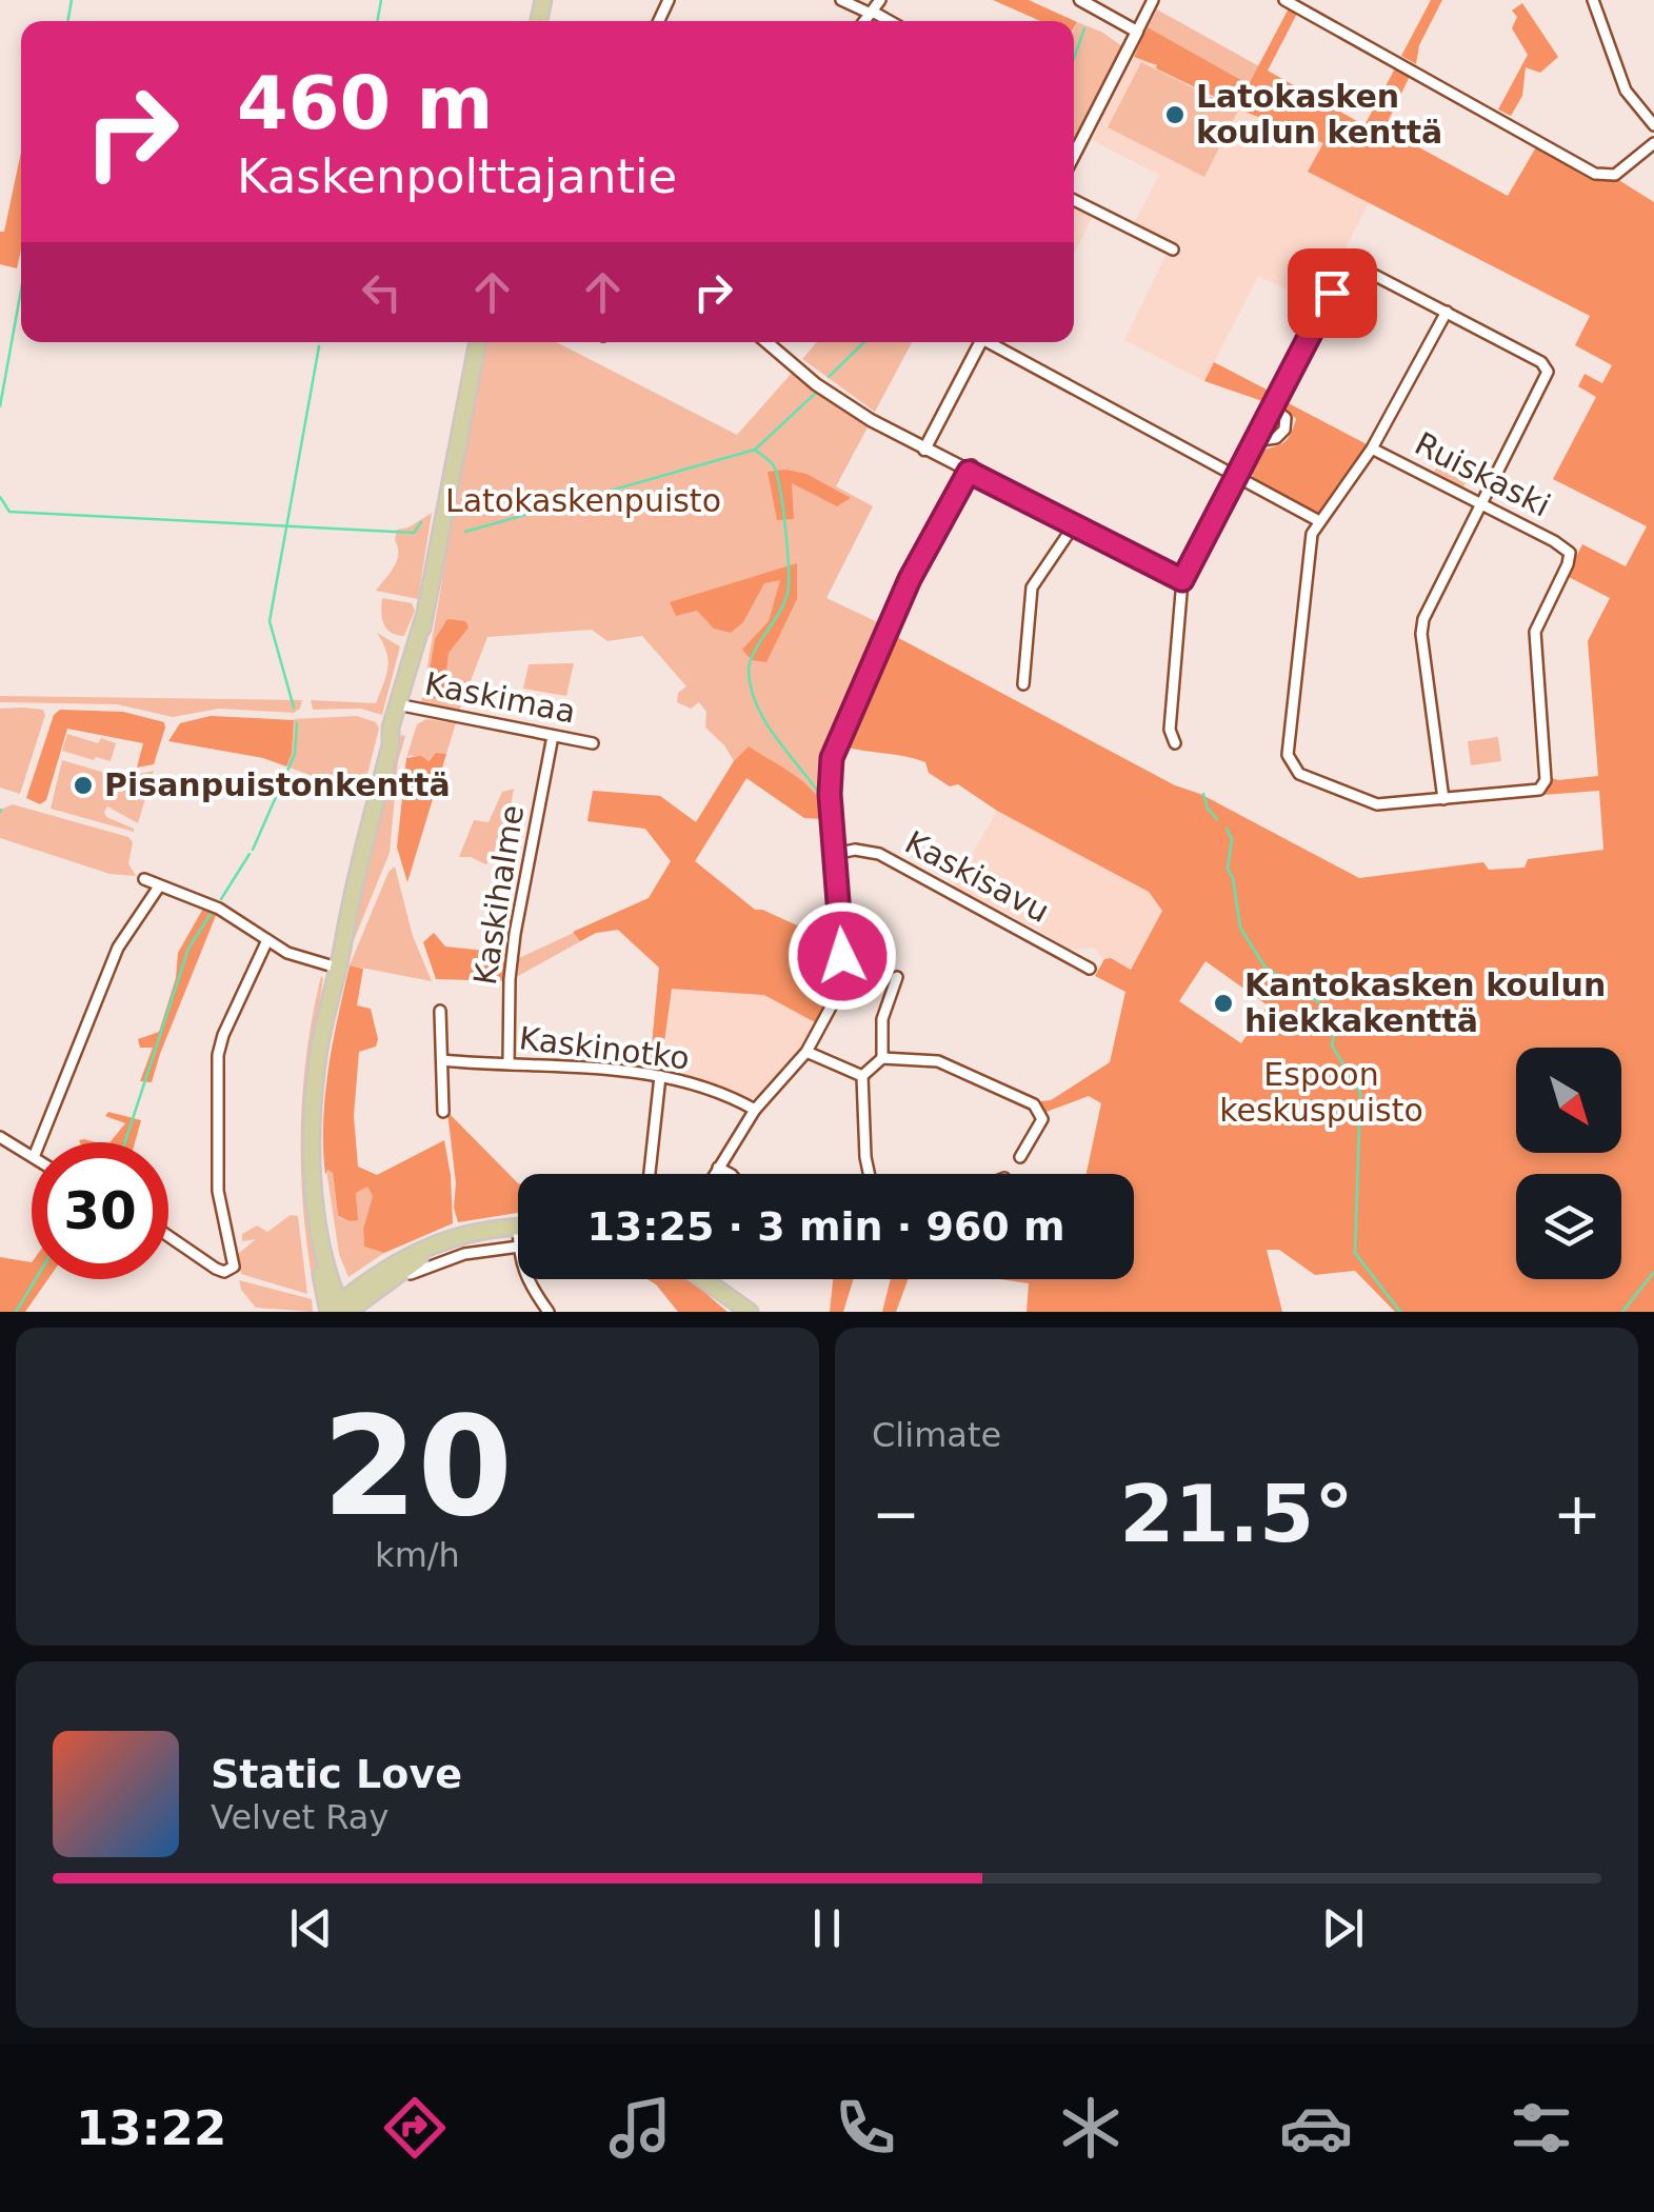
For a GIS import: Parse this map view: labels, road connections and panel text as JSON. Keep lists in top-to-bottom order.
{
  "streets": {
    "street": [
      "Ruiskaski",
      "Kaskimaa",
      "Kaskisavu",
      "Kaskihalme",
      "Kaskinotko"
    ]
  },
  "crossings": [
    ["Kaskimaa", "Kaskihalme"],
    ["Kaskihalme", "Kaskinotko"]
  ],
  "parks": ["Latokaskenpuisto", "Espoon keskuspuisto"],
  "places": ["Latokasken koulun kenttä", "Pisanpuistonkenttä", "Kantokasken koulun hiekkakenttä"],
  "north": "bottom right",
  "page": {
    "turn": ["460 m", "Kaskenpolttajantie"],
    "limit": "30",
    "trip": "13:25 · 3 min · 960 m",
    "tile": [
      ["20", "km/h"],
      "Climate"
    ],
    "heat": ["−", "21.5°", "+"],
    "song": ["Static Love", "Velvet Ray"],
    "tabs": "13:22"
  }
}
